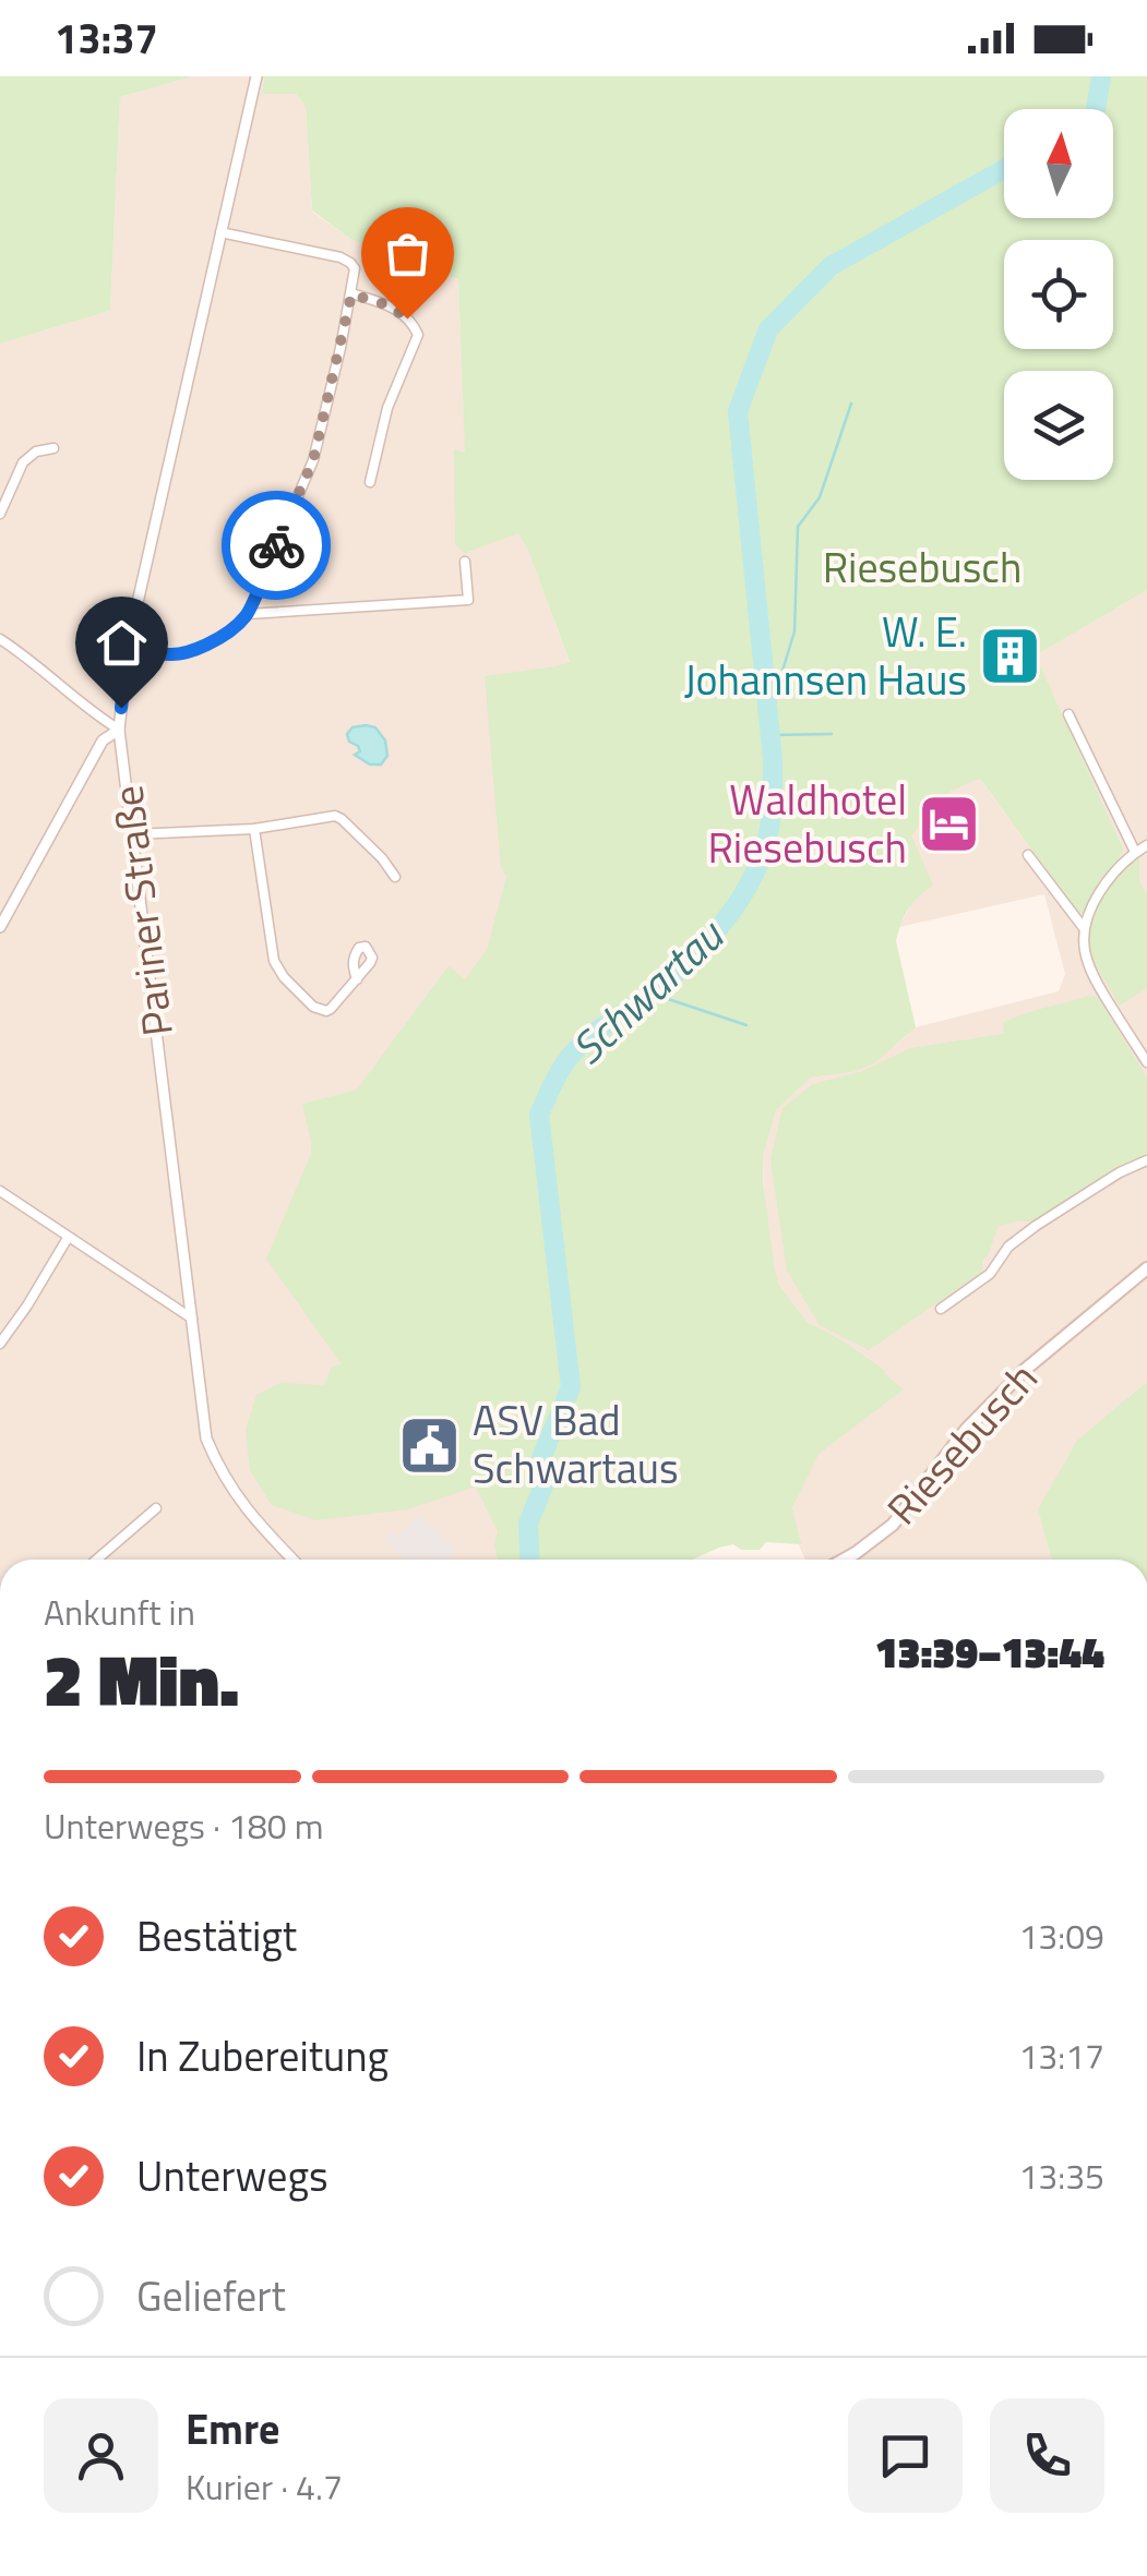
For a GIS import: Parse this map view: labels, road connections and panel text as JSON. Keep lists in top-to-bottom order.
{
  "streets": {
    "main road": ["Riesebusch"],
    "street": ["Pariner Straße"]
  },
  "water": ["Schwartau"],
  "parks": ["Riesebusch"],
  "places": {
    "building": ["W. E. Johannsen Haus"],
    "hotel": ["Waldhotel Riesebusch"],
    "public building": ["ASV Bad Schwartaus"]
  },
  "north": "top",
  "page": {
    "status": "13:37",
    "heading": ["2 Min.", "Ankunft in", "13:39–13:44"],
    "panel": ["Emre", "Kurier · 4.7"],
    "bar": "Unterwegs · 180 m",
    "list": [
      ["Bestätigt", "13:09"],
      ["In Zubereitung", "13:17"],
      ["Unterwegs", "13:35"],
      "Geliefert"
    ]
  }
}
